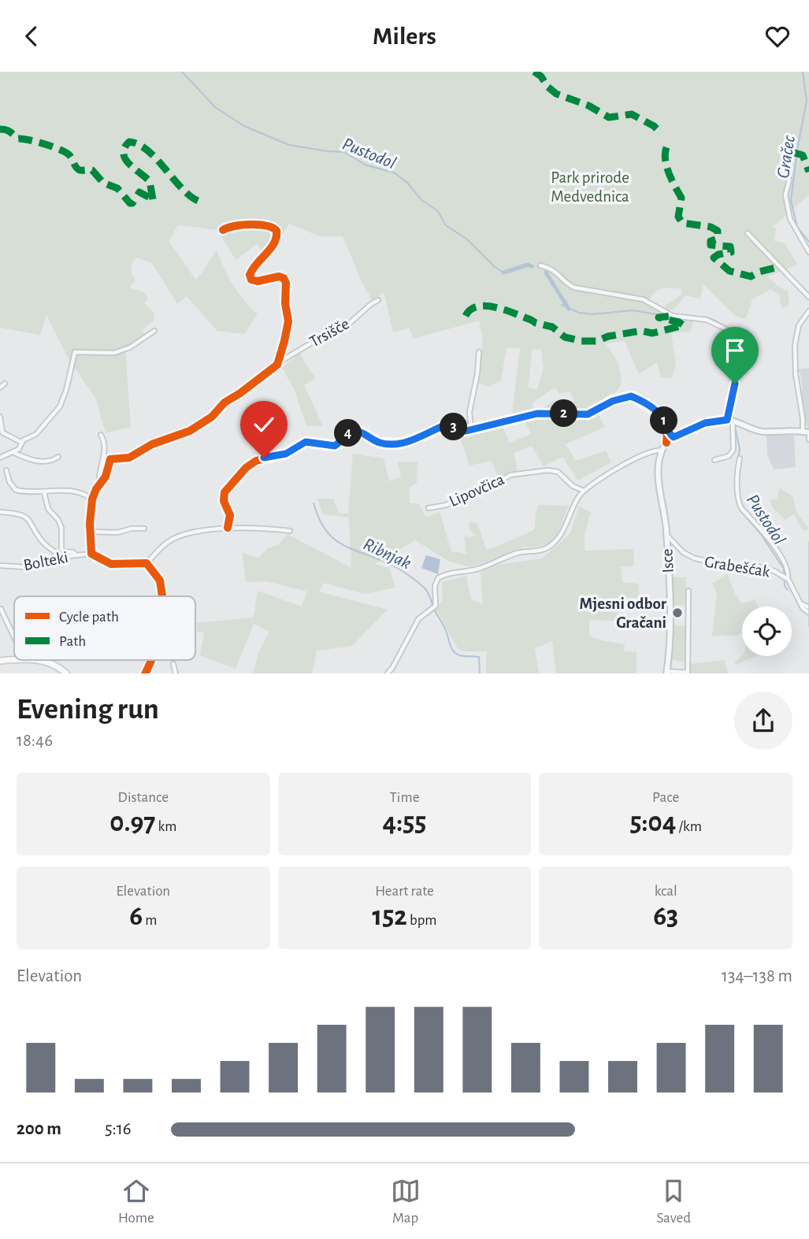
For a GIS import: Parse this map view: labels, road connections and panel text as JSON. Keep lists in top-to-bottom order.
{
  "streets": {
    "street": [
      "Trsišče",
      "Lipovčica",
      "Bolteki",
      "Isce",
      "Grabešćak"
    ]
  },
  "crossings": [
    ["Isce", "Grabešćak"]
  ],
  "water": ["Pustodol", "Gračec", "Ribnjak"],
  "parks": ["Park prirode Medvednica"],
  "places": ["Mjesni odbor Gračani"],
  "legend": ["Cycle path", "Path"],
  "page": {
    "header": "Milers",
    "pins": [
      "2",
      "1",
      "3",
      "4"
    ],
    "heading": ["Evening run", "18:46"],
    "stats": [
      ["Distance", "0.97 km"],
      ["Time", "4:55"],
      ["Pace", "5:04 /km"],
      ["Elevation", "6 m"],
      ["Heart rate", "152 bpm"],
      ["kcal", "63"]
    ],
    "chart": ["Elevation", "134–138 m"],
    "list": [
      {
        "name": "200 m",
        "note": "5:16"
      }
    ],
    "tabs": ["Home", "Map", "Saved"]
  }
}
